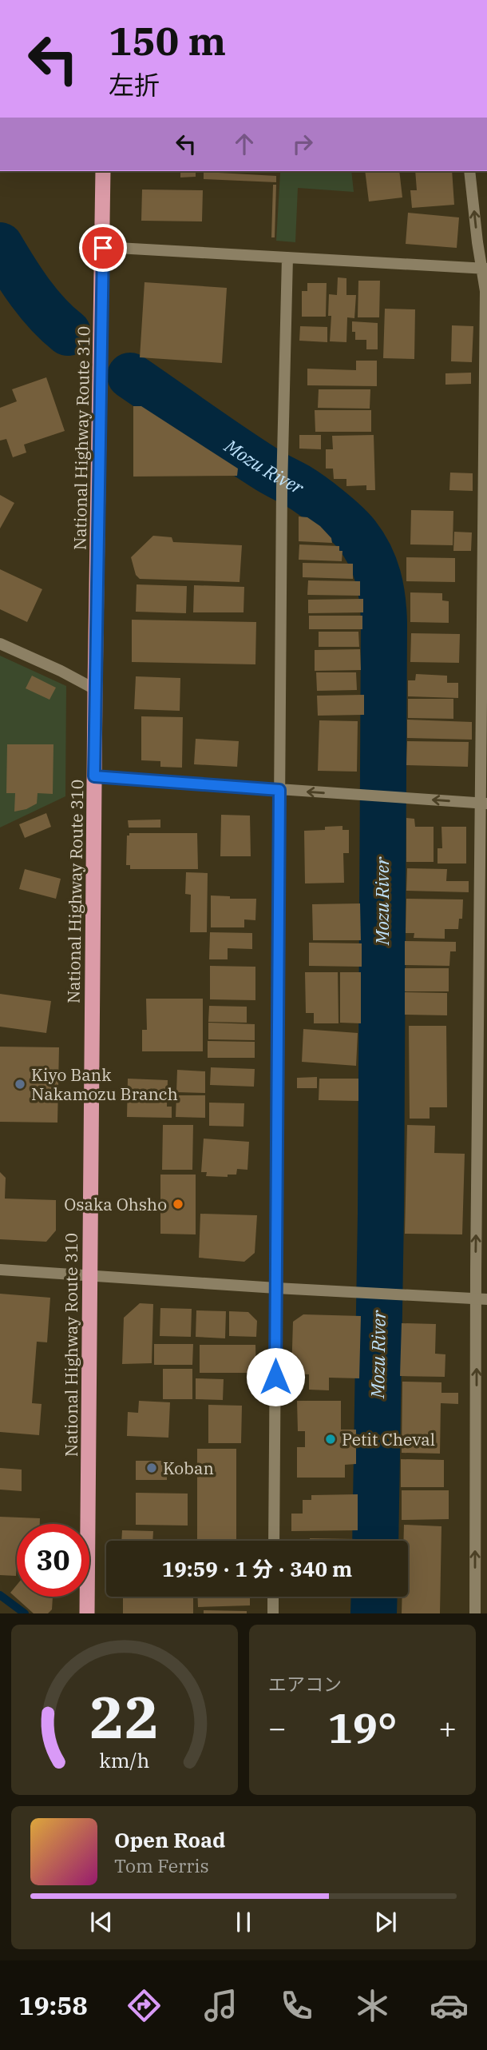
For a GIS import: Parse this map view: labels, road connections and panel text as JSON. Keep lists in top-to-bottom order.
{
  "streets": {
    "highway": ["National Highway Route 310"]
  },
  "water": ["Mozu River"],
  "places": [
    "Kiyo Bank Nakamozu Branch",
    "Osaka Ohsho",
    "Petit Cheval",
    "Koban"
  ],
  "page": {
    "turn": ["150 m", "左折"],
    "limit": "30",
    "trip": "19:59 · 1 分 · 340 m",
    "tile": "エアコン",
    "heat": ["−", "19°", "+"],
    "song": ["Open Road", "Tom Ferris"],
    "tabs": "19:58",
    "gauge": ["22", "km/h"]
  }
}
